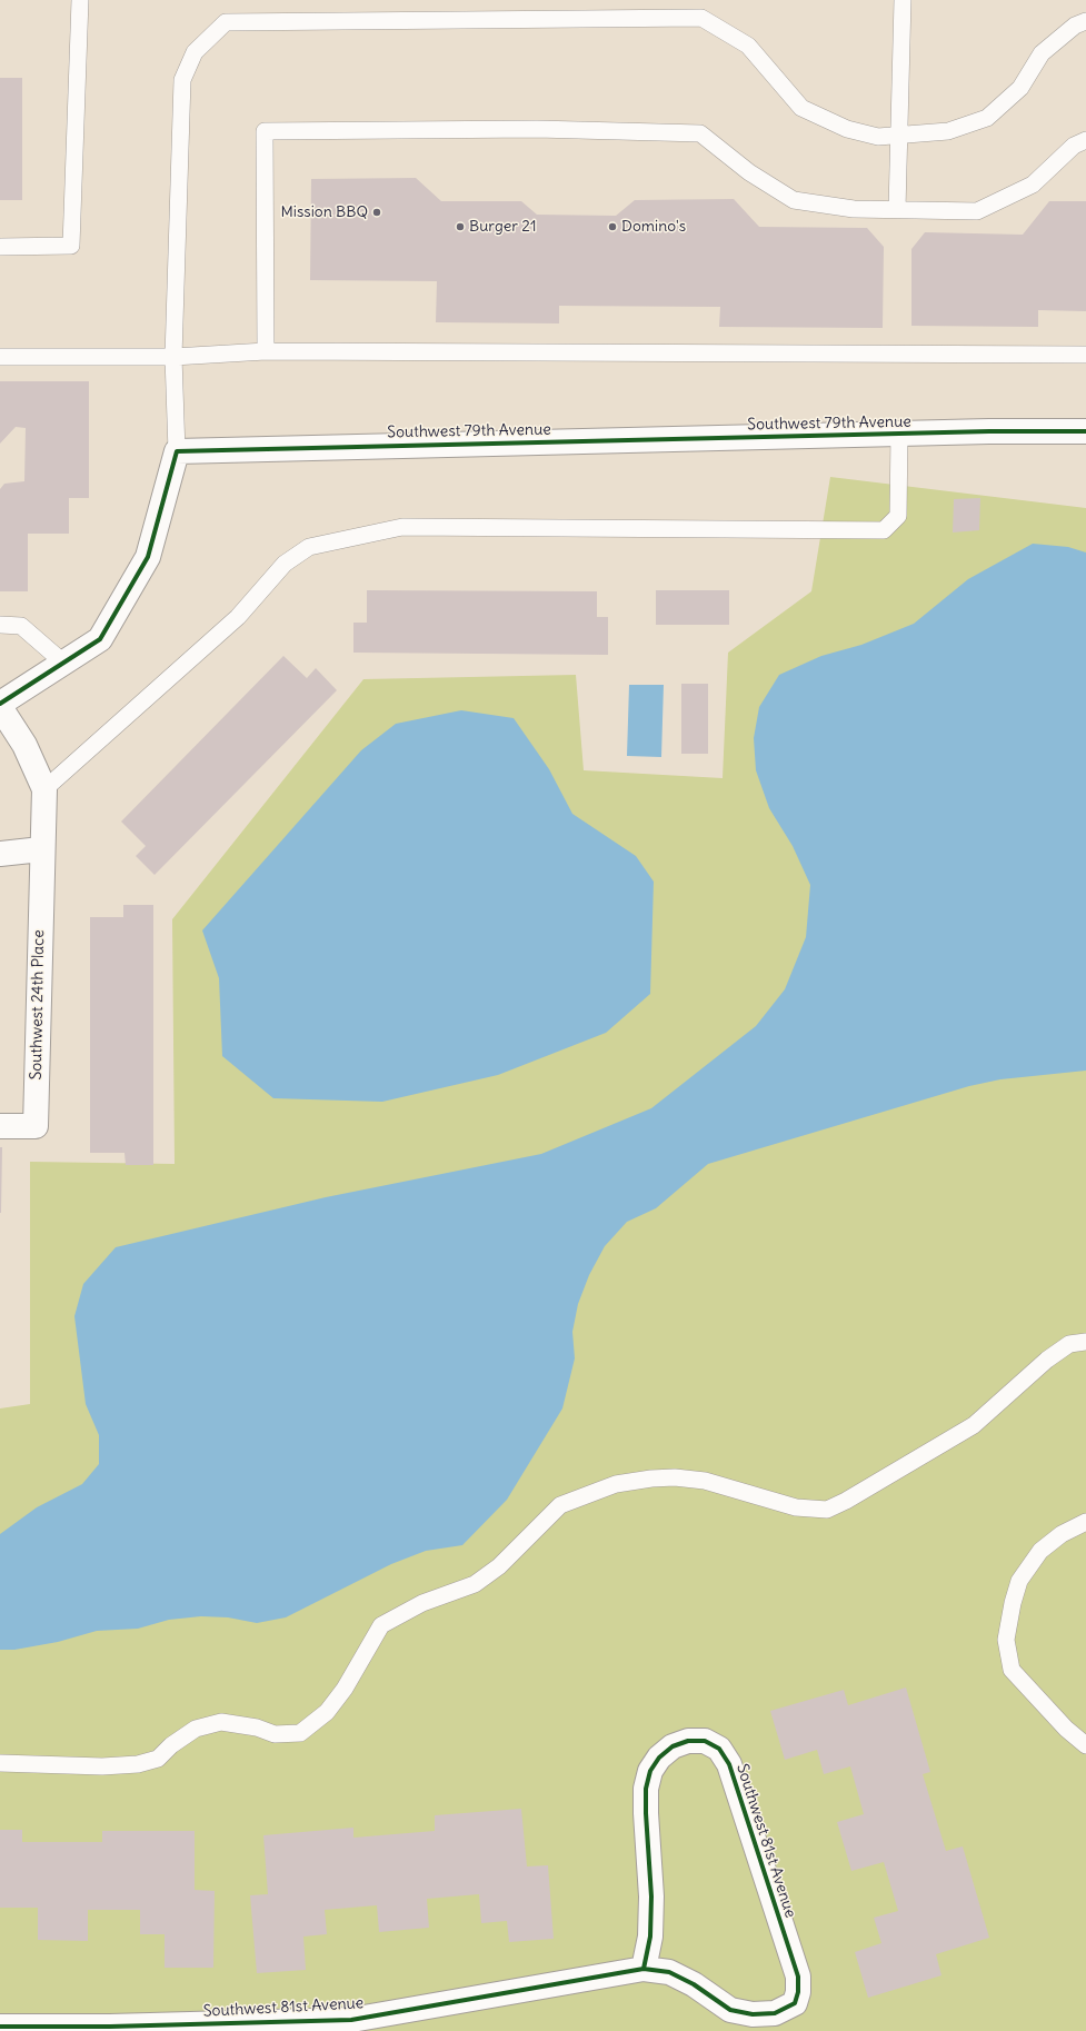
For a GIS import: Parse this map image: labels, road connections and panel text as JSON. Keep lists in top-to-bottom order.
{
  "streets": {
    "street": ["Southwest 79th Avenue", "Southwest 24th Place", "Southwest 81st Avenue"]
  },
  "places": ["Mission BBQ", "Burger 21", "Domino's"]
}
